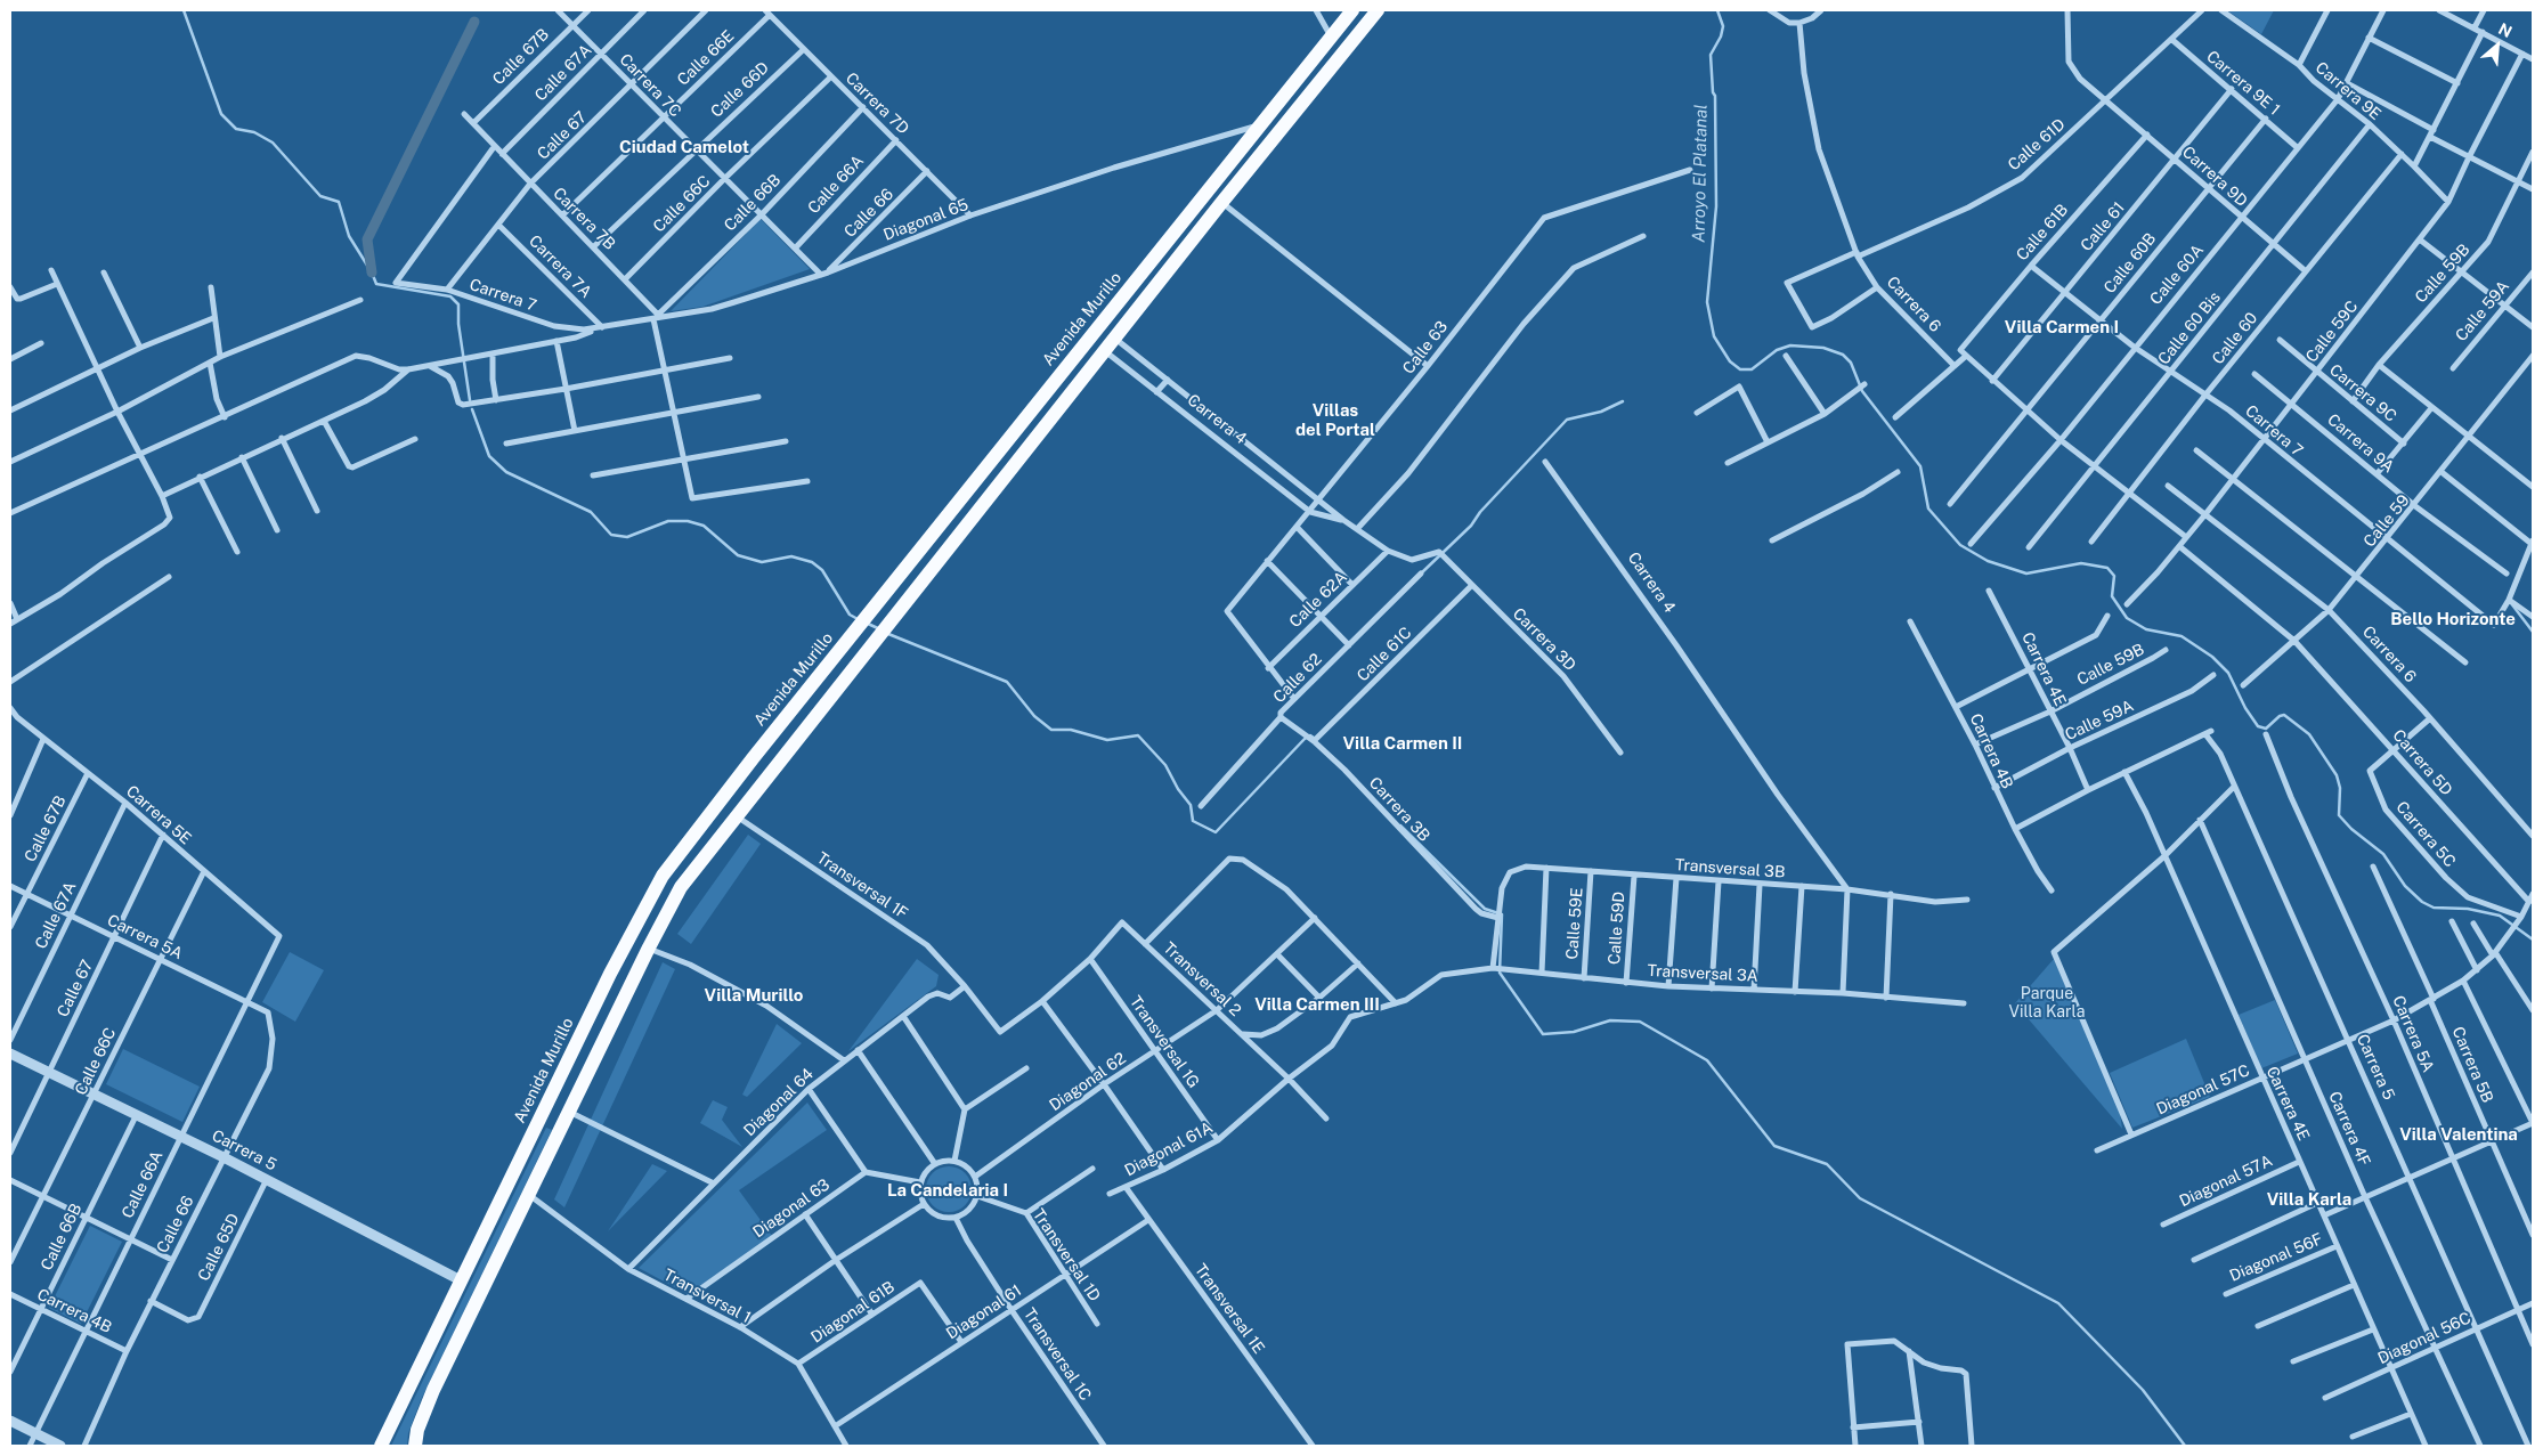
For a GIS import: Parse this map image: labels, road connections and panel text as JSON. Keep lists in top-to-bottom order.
{
  "streets": {
    "main road": ["Avenida Murillo"],
    "street": [
      "Calle 67B",
      "Calle 66E",
      "Calle 67A",
      "Carrera 9E 1",
      "Carrera 7C",
      "Calle 66D",
      "Carrera 9E",
      "Carrera 7D",
      "Calle 67",
      "Calle 61D",
      "Carrera 9D",
      "Calle 66A",
      "Calle 66B",
      "Calle 66C",
      "Calle 66",
      "Carrera 7B",
      "Diagonal 65",
      "Calle 61",
      "Calle 61B",
      "Calle 60B",
      "Carrera 7A",
      "Calle 59B",
      "Calle 60A",
      "Carrera 7",
      "Carrera 6",
      "Calle 59A",
      "Calle 60 Bis",
      "Calle 59C",
      "Calle 60",
      "Calle 63",
      "Carrera 9C",
      "Carrera 4",
      "Carrera 9A",
      "Calle 59",
      "Calle 62A",
      "Carrera 3D",
      "Calle 61C",
      "Carrera 4E",
      "Calle 62",
      "Carrera 4B",
      "Carrera 5D",
      "Carrera 3B",
      "Carrera 5E",
      "Carrera 5C",
      "Transversal 3B",
      "Transversal 1F",
      "Calle 59E",
      "Calle 59D",
      "Carrera 5A",
      "Transversal 3A",
      "Transversal 2",
      "Transversal 1G",
      "Carrera 5B",
      "Carrera 5",
      "Diagonal 62",
      "Diagonal 57C",
      "Diagonal 64",
      "Carrera 4F",
      "Diagonal 61A",
      "Diagonal 57A",
      "Diagonal 63",
      "Calle 65D",
      "Transversal 1D",
      "Diagonal 56F",
      "Transversal 1",
      "Transversal 1E",
      "Diagonal 61B",
      "Diagonal 61",
      "Diagonal 56C",
      "Transversal 1C"
    ]
  },
  "crossings": [
    ["Calle 67B", "Carrera 7C"],
    ["Calle 67B", "Carrera 7B"],
    ["Calle 67B", "Carrera 5E"],
    ["Calle 67B", "Carrera 5A"],
    ["Calle 66E", "Carrera 7C"],
    ["Calle 66E", "Carrera 7D"],
    ["Calle 66E", "Carrera 7B"],
    ["Calle 67A", "Carrera 7C"],
    ["Calle 67A", "Carrera 7B"],
    ["Calle 67A", "Carrera 5E"],
    ["Calle 67A", "Carrera 5A"],
    ["Carrera 9E 1", "Calle 61D"],
    ["Carrera 9E 1", "Calle 61"],
    ["Carrera 9E 1", "Calle 60B"],
    ["Carrera 9E 1", "Calle 60A"],
    ["Carrera 7C", "Calle 66D"],
    ["Carrera 7C", "Calle 67"],
    ["Carrera 7C", "Calle 66A"],
    ["Carrera 7C", "Calle 66B"],
    ["Carrera 7C", "Calle 66C"],
    ["Carrera 7C", "Calle 66"],
    ["Carrera 7C", "Diagonal 65"],
    ["Calle 66D", "Carrera 7D"],
    ["Calle 66D", "Carrera 7B"],
    ["Carrera 9E", "Calle 60A"],
    ["Carrera 9E", "Calle 60 Bis"],
    ["Carrera 9E", "Calle 59C"],
    ["Carrera 9E", "Calle 60"],
    ["Carrera 7D", "Calle 66A"],
    ["Carrera 7D", "Calle 66B"],
    ["Carrera 7D", "Calle 66C"],
    ["Carrera 7D", "Calle 66"],
    ["Carrera 7D", "Diagonal 65"],
    ["Calle 67", "Carrera 7B"],
    ["Calle 67", "Carrera 7A"],
    ["Calle 67", "Carrera 7"],
    ["Calle 67", "Carrera 5E"],
    ["Calle 67", "Carrera 5A"],
    ["Calle 67", "Carrera 5"],
    ["Calle 61D", "Carrera 9D"],
    ["Calle 61D", "Carrera 6"],
    ["Carrera 9D", "Calle 61"],
    ["Carrera 9D", "Calle 61B"],
    ["Carrera 9D", "Calle 60B"],
    ["Carrera 9D", "Calle 60A"],
    ["Carrera 9D", "Calle 60 Bis"],
    ["Carrera 9D", "Calle 60"],
    ["Calle 66A", "Carrera 4B"],
    ["Calle 66A", "Carrera 5E"],
    ["Calle 66A", "Carrera 5A"],
    ["Calle 66A", "Carrera 5"],
    ["Calle 66B", "Carrera 7B"],
    ["Calle 66B", "Diagonal 65"],
    ["Calle 66B", "Carrera 4B"],
    ["Calle 66B", "Carrera 5"],
    ["Calle 66C", "Carrera 7B"],
    ["Calle 66C", "Carrera 5E"],
    ["Calle 66C", "Carrera 5A"],
    ["Calle 66C", "Carrera 5"],
    ["Calle 66", "Diagonal 65"],
    ["Calle 66", "Carrera 4B"],
    ["Calle 66", "Carrera 5A"],
    ["Calle 66", "Carrera 5"],
    ["Calle 66", "Calle 65D"],
    ["Carrera 7B", "Diagonal 65"],
    ["Carrera 7B", "Carrera 7"],
    ["Diagonal 65", "Carrera 7A"],
    ["Diagonal 65", "Carrera 7"],
    ["Diagonal 65", "Avenida Murillo"],
    ["Calle 61", "Carrera 7"],
    ["Calle 61B", "Carrera 7"],
    ["Calle 60B", "Carrera 7"],
    ["Carrera 7A", "Carrera 7"],
    ["Calle 59B", "Carrera 9C"],
    ["Calle 59B", "Carrera 4E"],
    ["Calle 59B", "Carrera 4B"],
    ["Calle 60A", "Carrera 7"],
    ["Carrera 7", "Calle 60 Bis"],
    ["Carrera 7", "Calle 59C"],
    ["Carrera 7", "Calle 60"],
    ["Carrera 7", "Calle 59"],
    ["Carrera 6", "Calle 59C"],
    ["Carrera 6", "Calle 59"],
    ["Carrera 6", "Carrera 5C"],
    ["Calle 59A", "Carrera 4E"],
    ["Calle 59A", "Carrera 4B"],
    ["Avenida Murillo", "Carrera 5"],
    ["Calle 59C", "Carrera 9C"],
    ["Calle 59C", "Carrera 9A"],
    ["Calle 59C", "Carrera 5D"],
    ["Calle 63", "Carrera 4"],
    ["Calle 63", "Calle 62A"],
    ["Carrera 4", "Calle 62A"],
    ["Carrera 4", "Carrera 3D"],
    ["Carrera 4", "Transversal 3B"],
    ["Carrera 9A", "Calle 59"],
    ["Calle 59", "Carrera 5D"],
    ["Carrera 3D", "Calle 61C"],
    ["Calle 61C", "Carrera 3B"],
    ["Carrera 4E", "Carrera 5"],
    ["Carrera 4E", "Diagonal 57C"],
    ["Carrera 4E", "Diagonal 57A"],
    ["Carrera 4E", "Diagonal 56F"],
    ["Carrera 4E", "Diagonal 56C"],
    ["Calle 62", "Carrera 3B"],
    ["Carrera 5D", "Carrera 5C"],
    ["Carrera 5D", "Diagonal 57C"],
    ["Carrera 3B", "Transversal 3B"],
    ["Carrera 5C", "Diagonal 57C"],
    ["Transversal 3B", "Calle 59E"],
    ["Transversal 3B", "Calle 59D"],
    ["Transversal 1F", "Diagonal 64"],
    ["Calle 59E", "Transversal 3A"],
    ["Calle 59D", "Transversal 3A"],
    ["Carrera 5A", "Diagonal 57C"],
    ["Carrera 5A", "Diagonal 56C"],
    ["Transversal 3A", "Diagonal 61A"],
    ["Transversal 2", "Transversal 1G"],
    ["Transversal 2", "Diagonal 62"],
    ["Transversal 2", "Diagonal 61A"],
    ["Transversal 1G", "Diagonal 62"],
    ["Transversal 1G", "Diagonal 61A"],
    ["Carrera 5B", "Diagonal 57C"],
    ["Carrera 5", "Diagonal 57C"],
    ["Carrera 5", "Calle 65D"],
    ["Carrera 5", "Diagonal 56C"],
    ["Diagonal 62", "Transversal 1D"],
    ["Diagonal 62", "Transversal 1C"],
    ["Diagonal 57C", "Carrera 4F"],
    ["Diagonal 64", "Transversal 1"],
    ["Carrera 4F", "Diagonal 56C"],
    ["Diagonal 61A", "Transversal 1E"],
    ["Diagonal 63", "Transversal 1"],
    ["Transversal 1D", "Diagonal 61"],
    ["Transversal 1D", "Transversal 1C"],
    ["Transversal 1", "Diagonal 61B"],
    ["Transversal 1", "Diagonal 61"],
    ["Transversal 1E", "Diagonal 61"],
    ["Diagonal 61B", "Diagonal 61"],
    ["Diagonal 61", "Transversal 1C"]
  ],
  "districts": [
    "Ciudad Camelot",
    "Villa Carmen I",
    "Villas del Portal",
    "Bello Horizonte",
    "Villa Carmen II",
    "Villa Murillo",
    "Villa Carmen III",
    "Villa Valentina",
    "La Candelaria I",
    "Villa Karla"
  ],
  "water": ["Arroyo El Platanal"],
  "parks": ["Parque Villa Karla"],
  "north": "top right"
}
